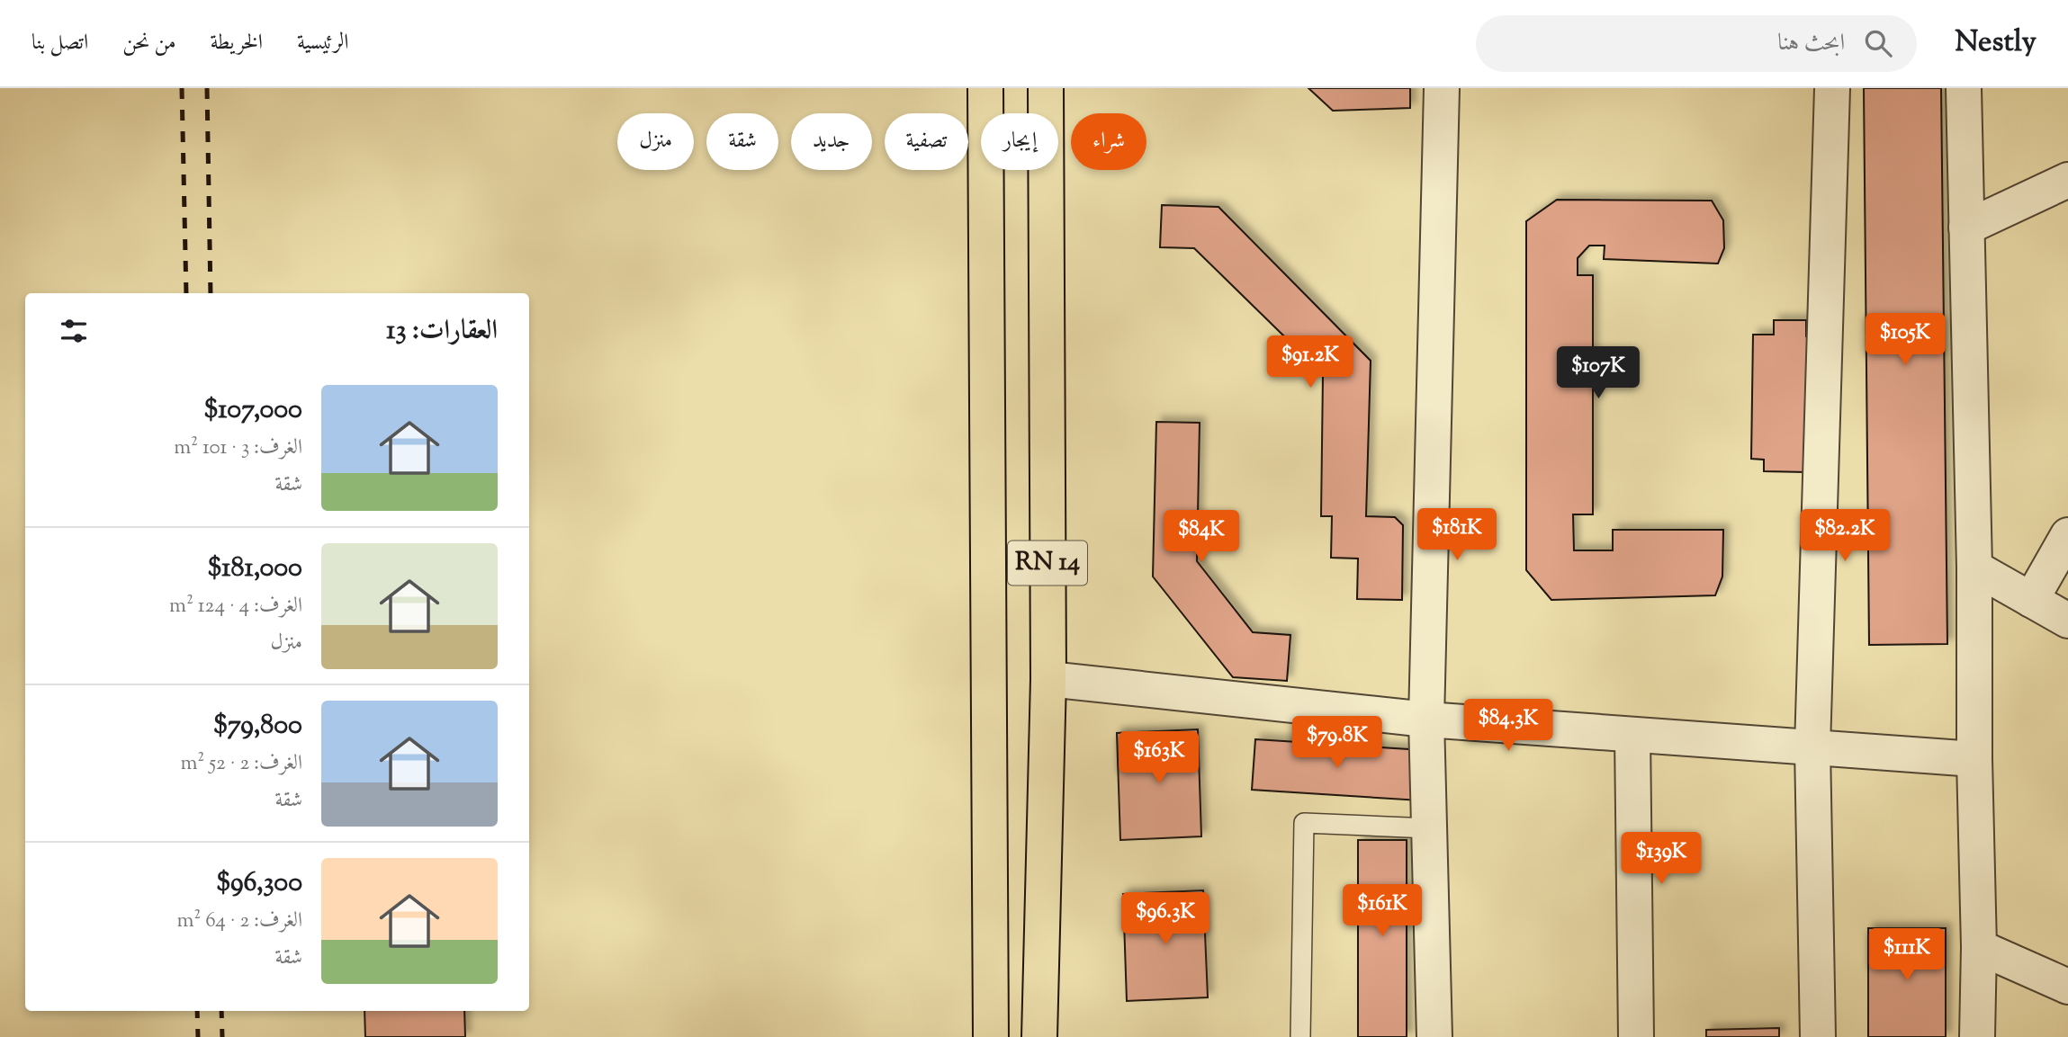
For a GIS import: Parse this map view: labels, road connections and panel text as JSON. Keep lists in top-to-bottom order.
{
  "streets": {
    "highway": ["RN 14"]
  },
  "page": {
    "header": "Nestly",
    "search": "ابحث هنا",
    "nav": [
      "الرئيسية",
      "الخريطة",
      "من نحن",
      "اتصل بنا"
    ],
    "chip": [
      "شراء",
      "إيجار",
      "تصفية",
      "جديد",
      "شقة",
      "منزل"
    ],
    "heading": "العقارات: 13",
    "price": [
      "$105K",
      "$91.2K",
      "$107K",
      "$181K",
      "$82.2K",
      "$84K",
      "$84.3K",
      "$79.8K",
      "$163K",
      "$139K",
      "$161K",
      "$96.3K",
      "$111K"
    ],
    "list": [
      {
        "name": "$107,000",
        "note": "الغرف: 3 · 101 m² · شقة"
      },
      {
        "name": "$181,000",
        "note": "الغرف: 4 · 124 m² · منزل"
      },
      {
        "name": "$79,800",
        "note": "الغرف: 2 · 52 m² · شقة"
      },
      {
        "name": "$96,300",
        "note": "الغرف: 2 · 64 m² · شقة"
      }
    ]
  }
}
